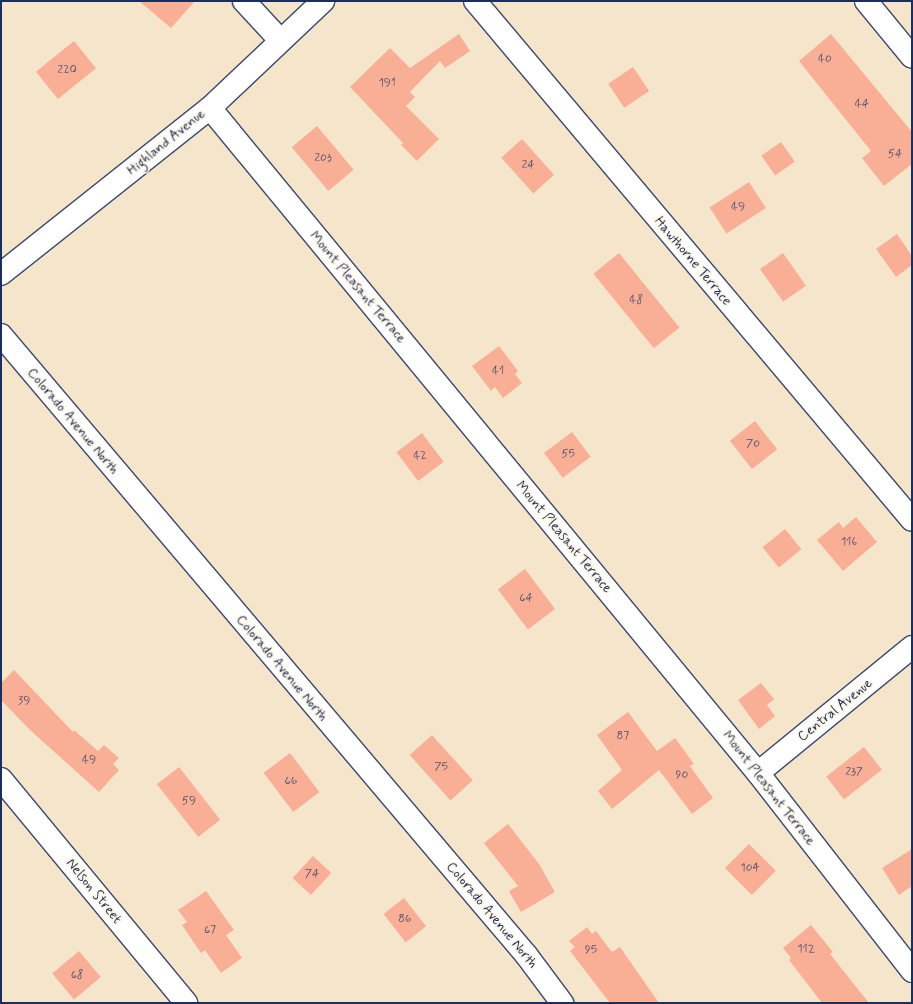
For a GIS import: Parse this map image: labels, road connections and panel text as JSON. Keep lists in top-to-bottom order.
{
  "streets": {
    "street": [
      "Highland Avenue",
      "Hawthorne Terrace",
      "Mount Pleasant Terrace",
      "Colorado Avenue North",
      "Central Avenue",
      "Nelson Street"
    ]
  },
  "crossings": [
    ["Highland Avenue", "Mount Pleasant Terrace"],
    ["Mount Pleasant Terrace", "Central Avenue"]
  ],
  "house_numbers": [
    "40",
    "220",
    "191",
    "44",
    "54",
    "203",
    "24",
    "49",
    "48",
    "41",
    "70",
    "55",
    "42",
    "116",
    "64",
    "39",
    "87",
    "49",
    "75",
    "237",
    "90",
    "66",
    "59",
    "104",
    "74",
    "86",
    "67",
    "112",
    "95",
    "68"
  ]
}
